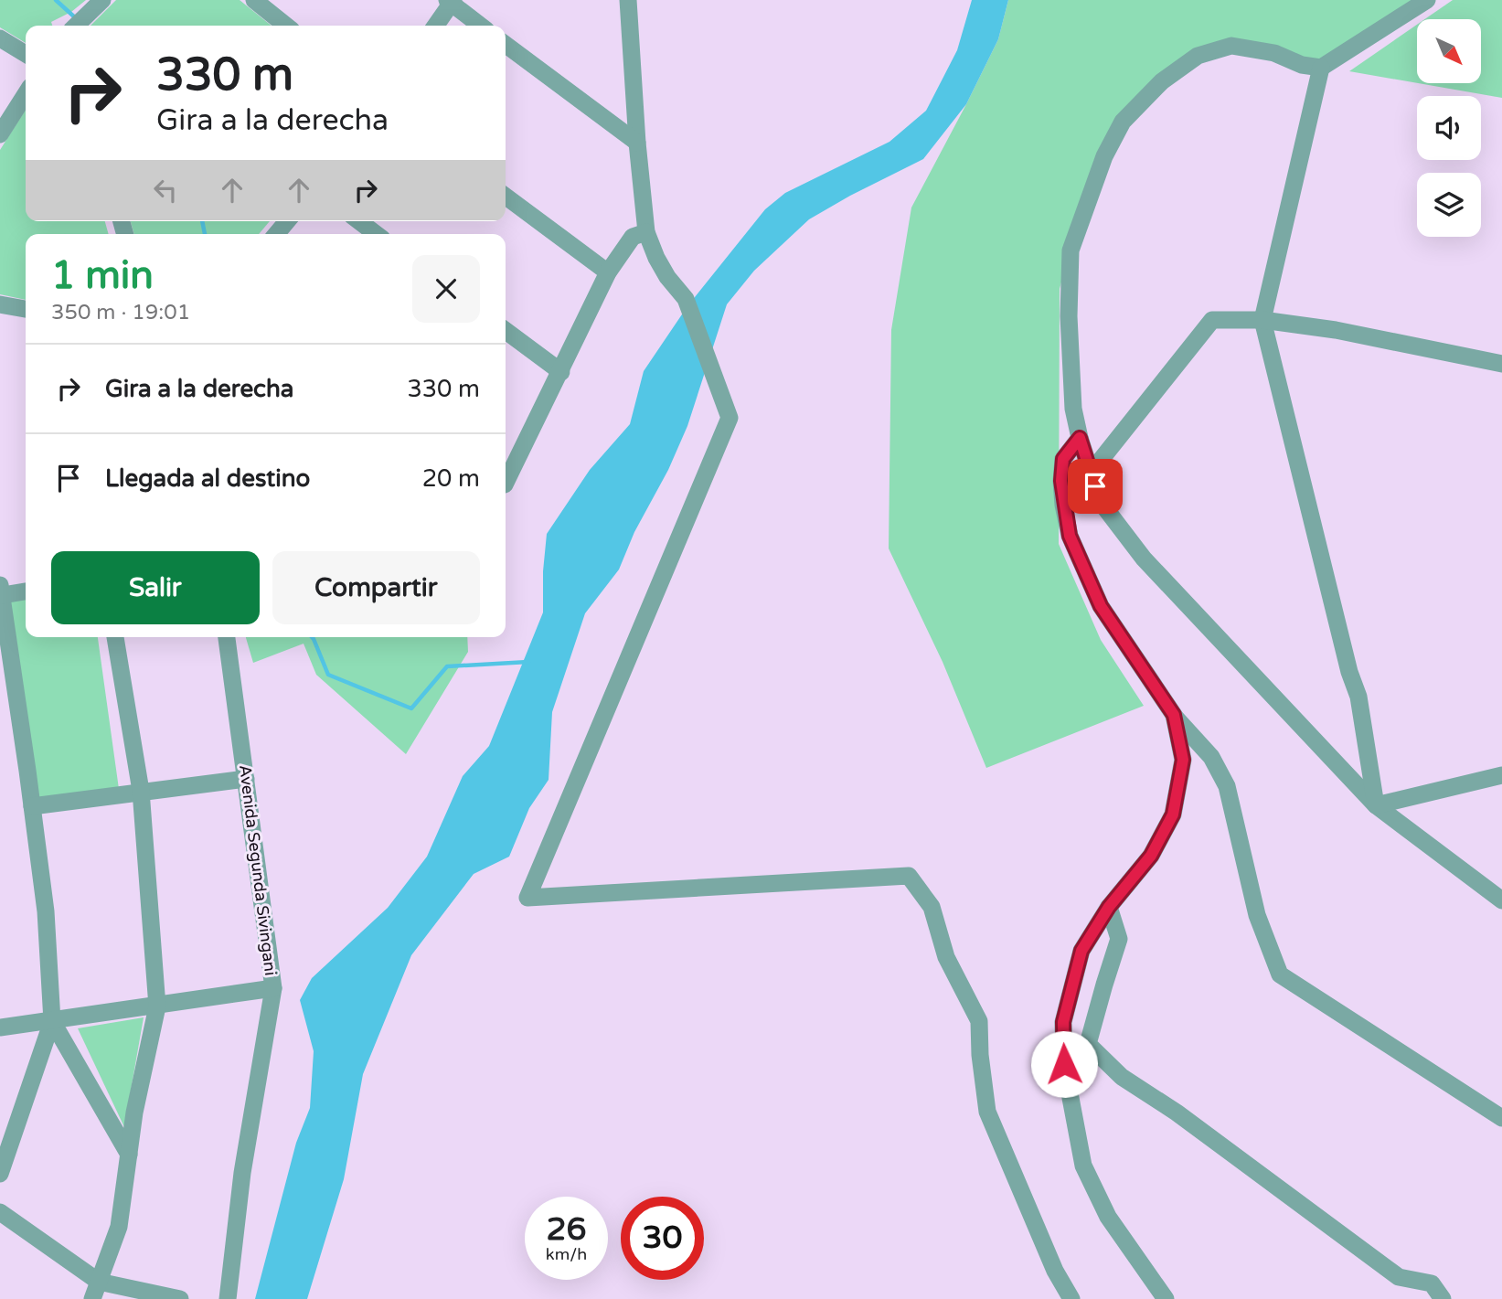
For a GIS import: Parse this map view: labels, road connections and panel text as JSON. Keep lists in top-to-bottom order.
{
  "streets": {
    "street": ["Avenida Segunda Sivingani"]
  },
  "north": "bottom right",
  "page": {
    "turn": ["330 m", "Gira a la derecha"],
    "heading": ["1 min", "350 m · 19:01"],
    "list": [
      {
        "name": "Gira a la derecha",
        "value": "330 m"
      },
      {
        "name": "Llegada al destino",
        "value": "20 m"
      }
    ],
    "buttons": ["Salir", "Compartir"],
    "speed": "26 km/h",
    "limit": "30"
  }
}
